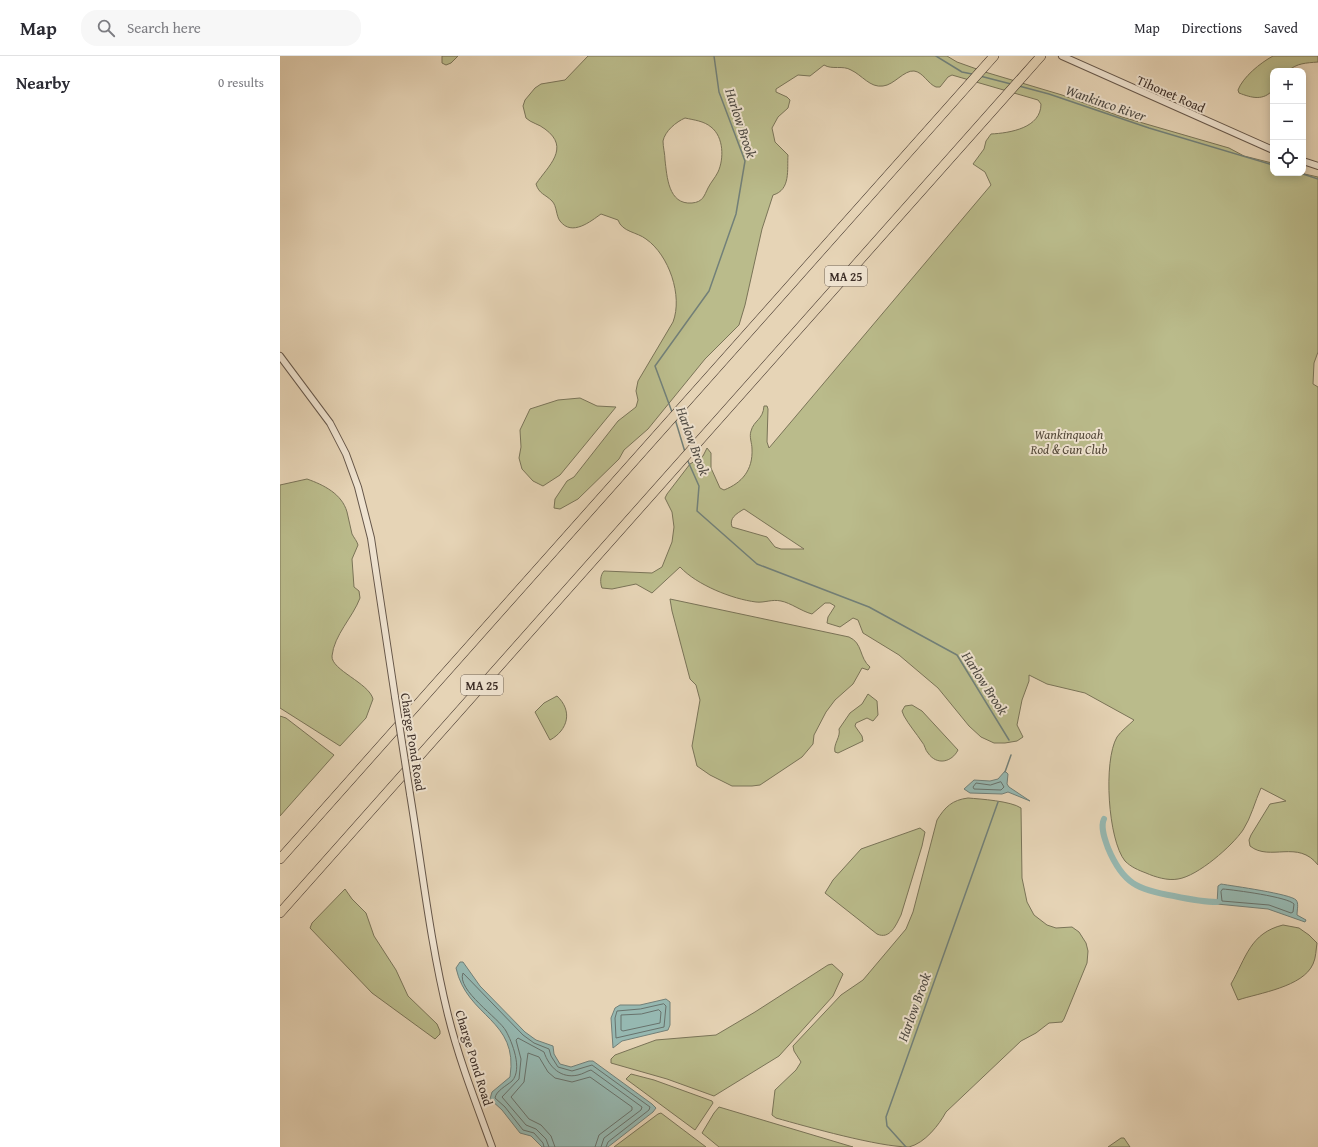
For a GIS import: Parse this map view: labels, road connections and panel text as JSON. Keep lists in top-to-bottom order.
{
  "streets": {
    "highway": ["MA 25"],
    "street": ["Tihonet Road", "Charge Pond Road"]
  },
  "water": ["Wankinco River", "Harlow Brook"],
  "parks": ["Wankinquoah Rod & Gun Club"],
  "page": {
    "header": "Map",
    "search": "Search here",
    "nav": ["Map", "Directions", "Saved"],
    "heading": ["Nearby", "0 results"],
    "map_buttons": ["+", "−"]
  }
}
